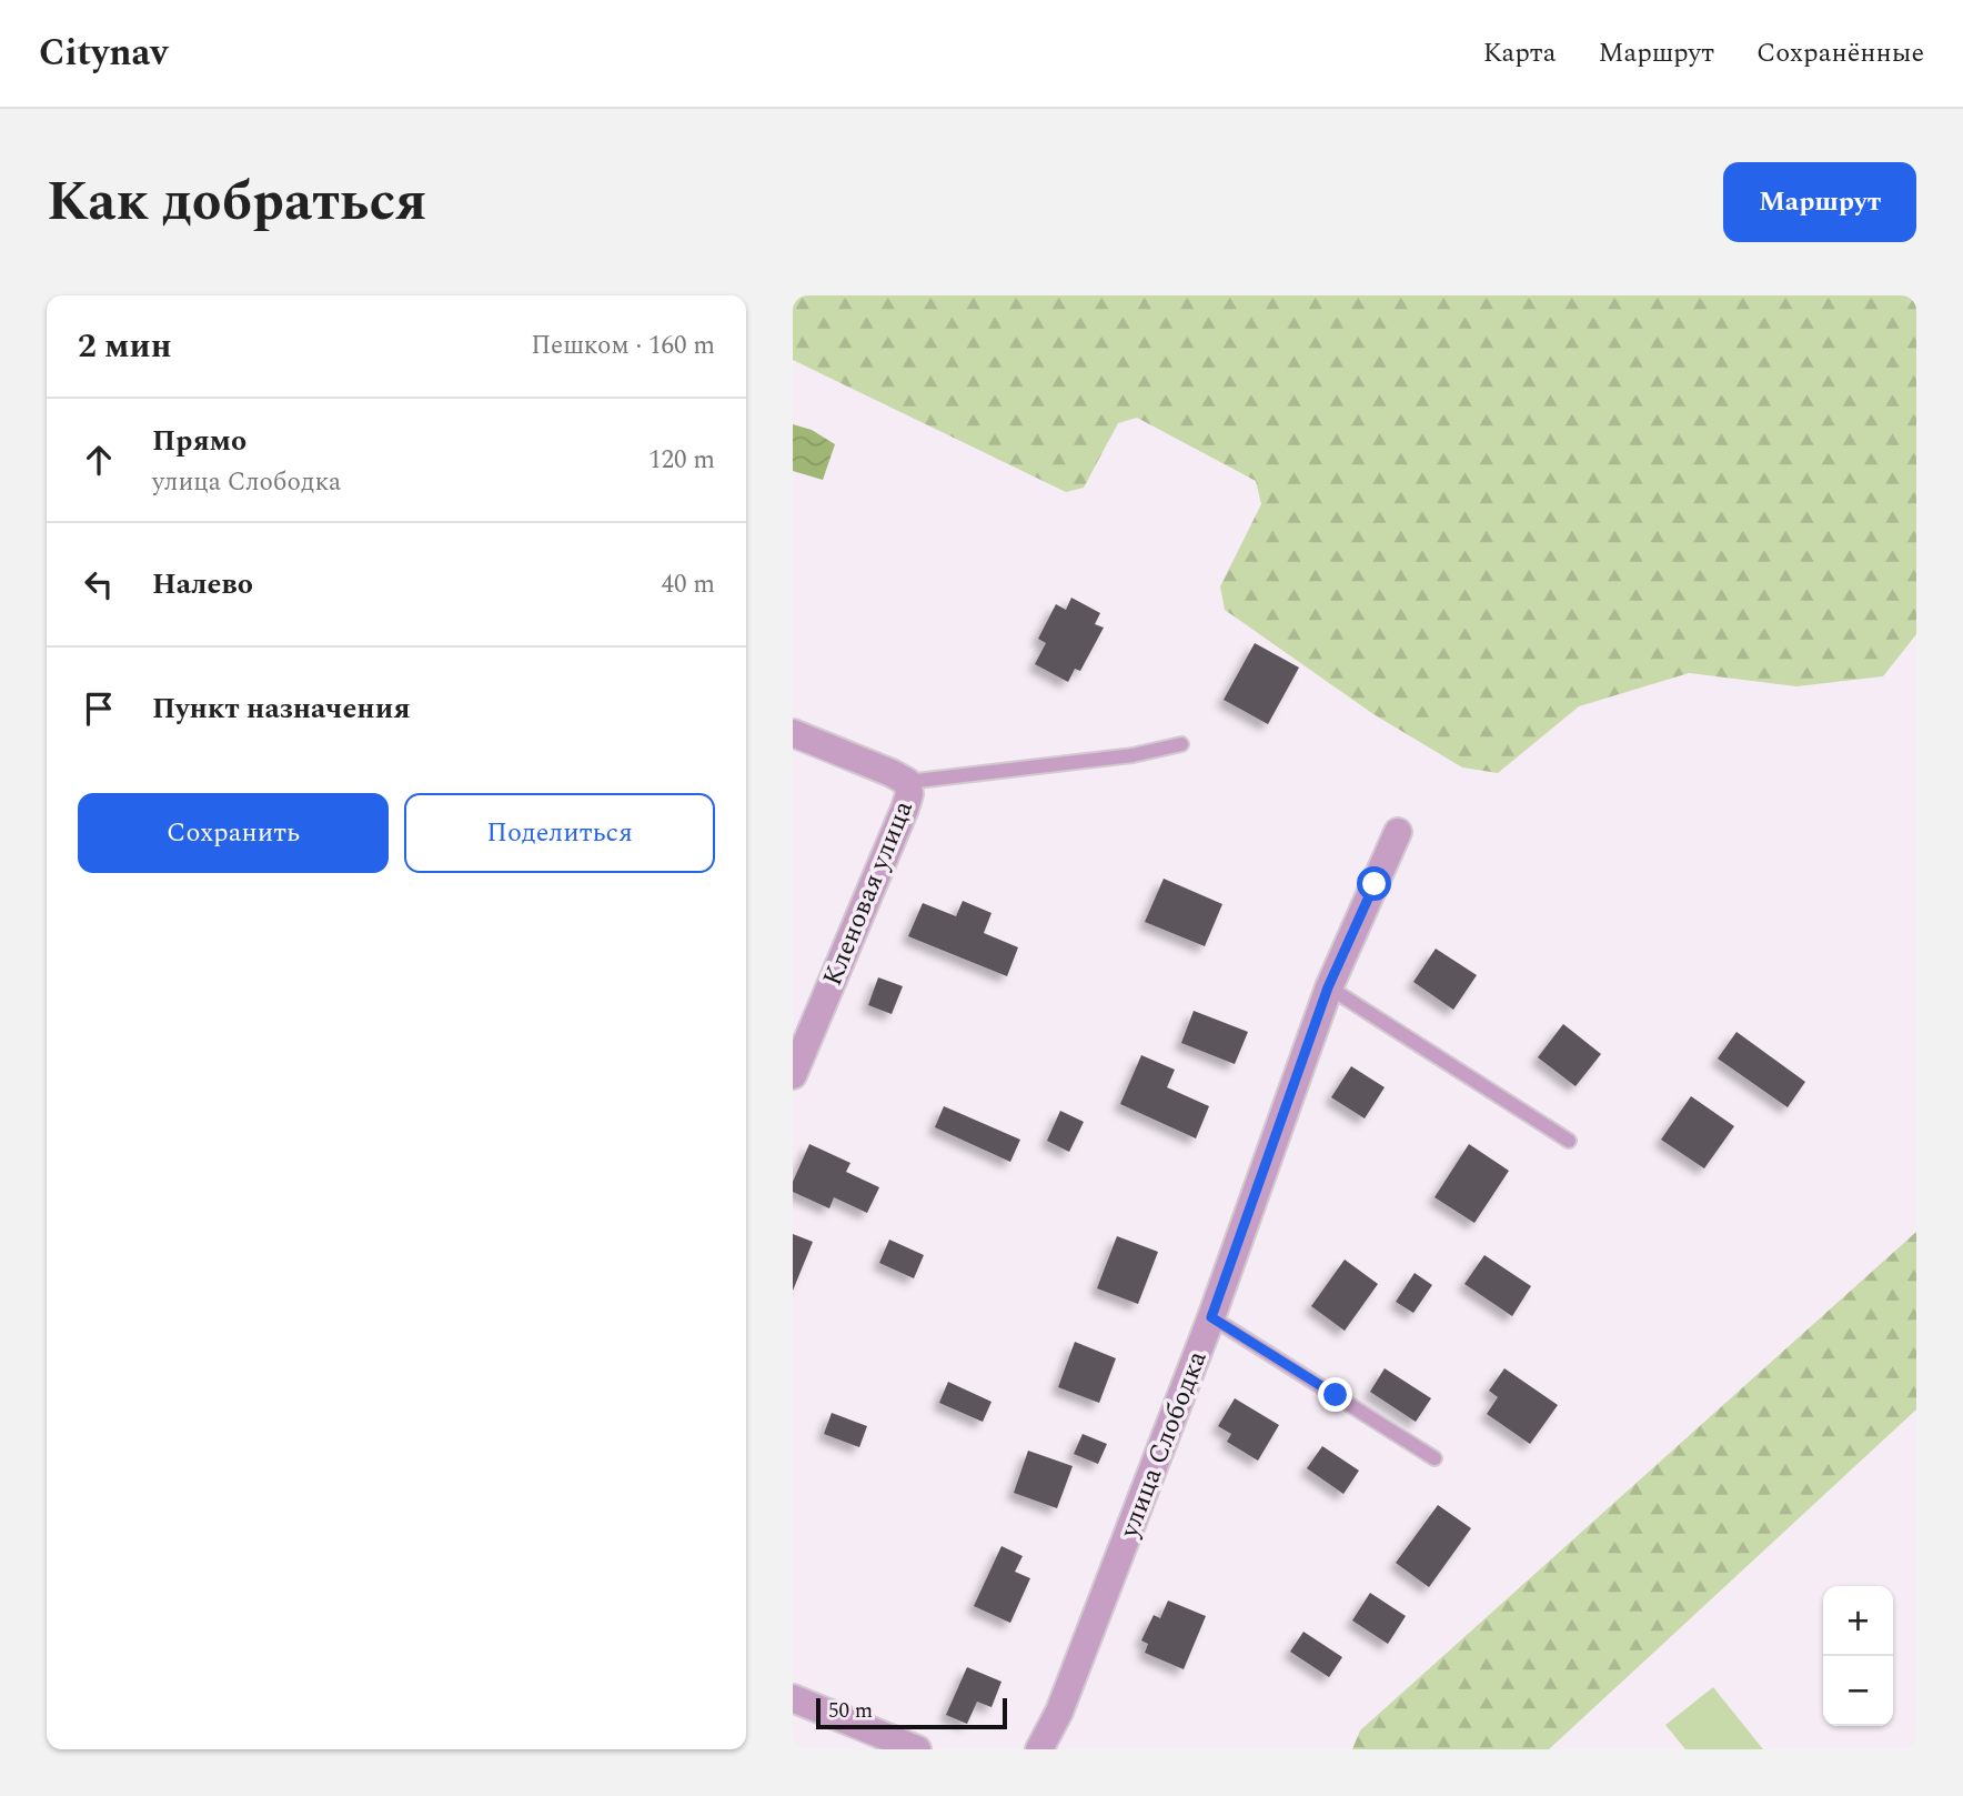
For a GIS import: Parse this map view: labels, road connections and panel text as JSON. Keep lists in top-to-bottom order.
{
  "streets": {
    "street": ["Кленовая улица", "улица Слободка"]
  },
  "scale_bar": "50 m",
  "page": {
    "header": "Citynav",
    "nav": ["Карта", "Маршрут", "Сохранённые"],
    "title": "Как добраться",
    "buttons": [
      "Маршрут",
      ["Сохранить", "Поделиться"]
    ],
    "heading": ["2 мин", "Пешком · 160 m"],
    "list": [
      ["Прямо", "улица Слободка", "120 m"],
      ["Налево", "40 m"],
      "Пункт назначения"
    ],
    "map_buttons": ["+", "−"],
    "scale": "50 m"
  }
}
